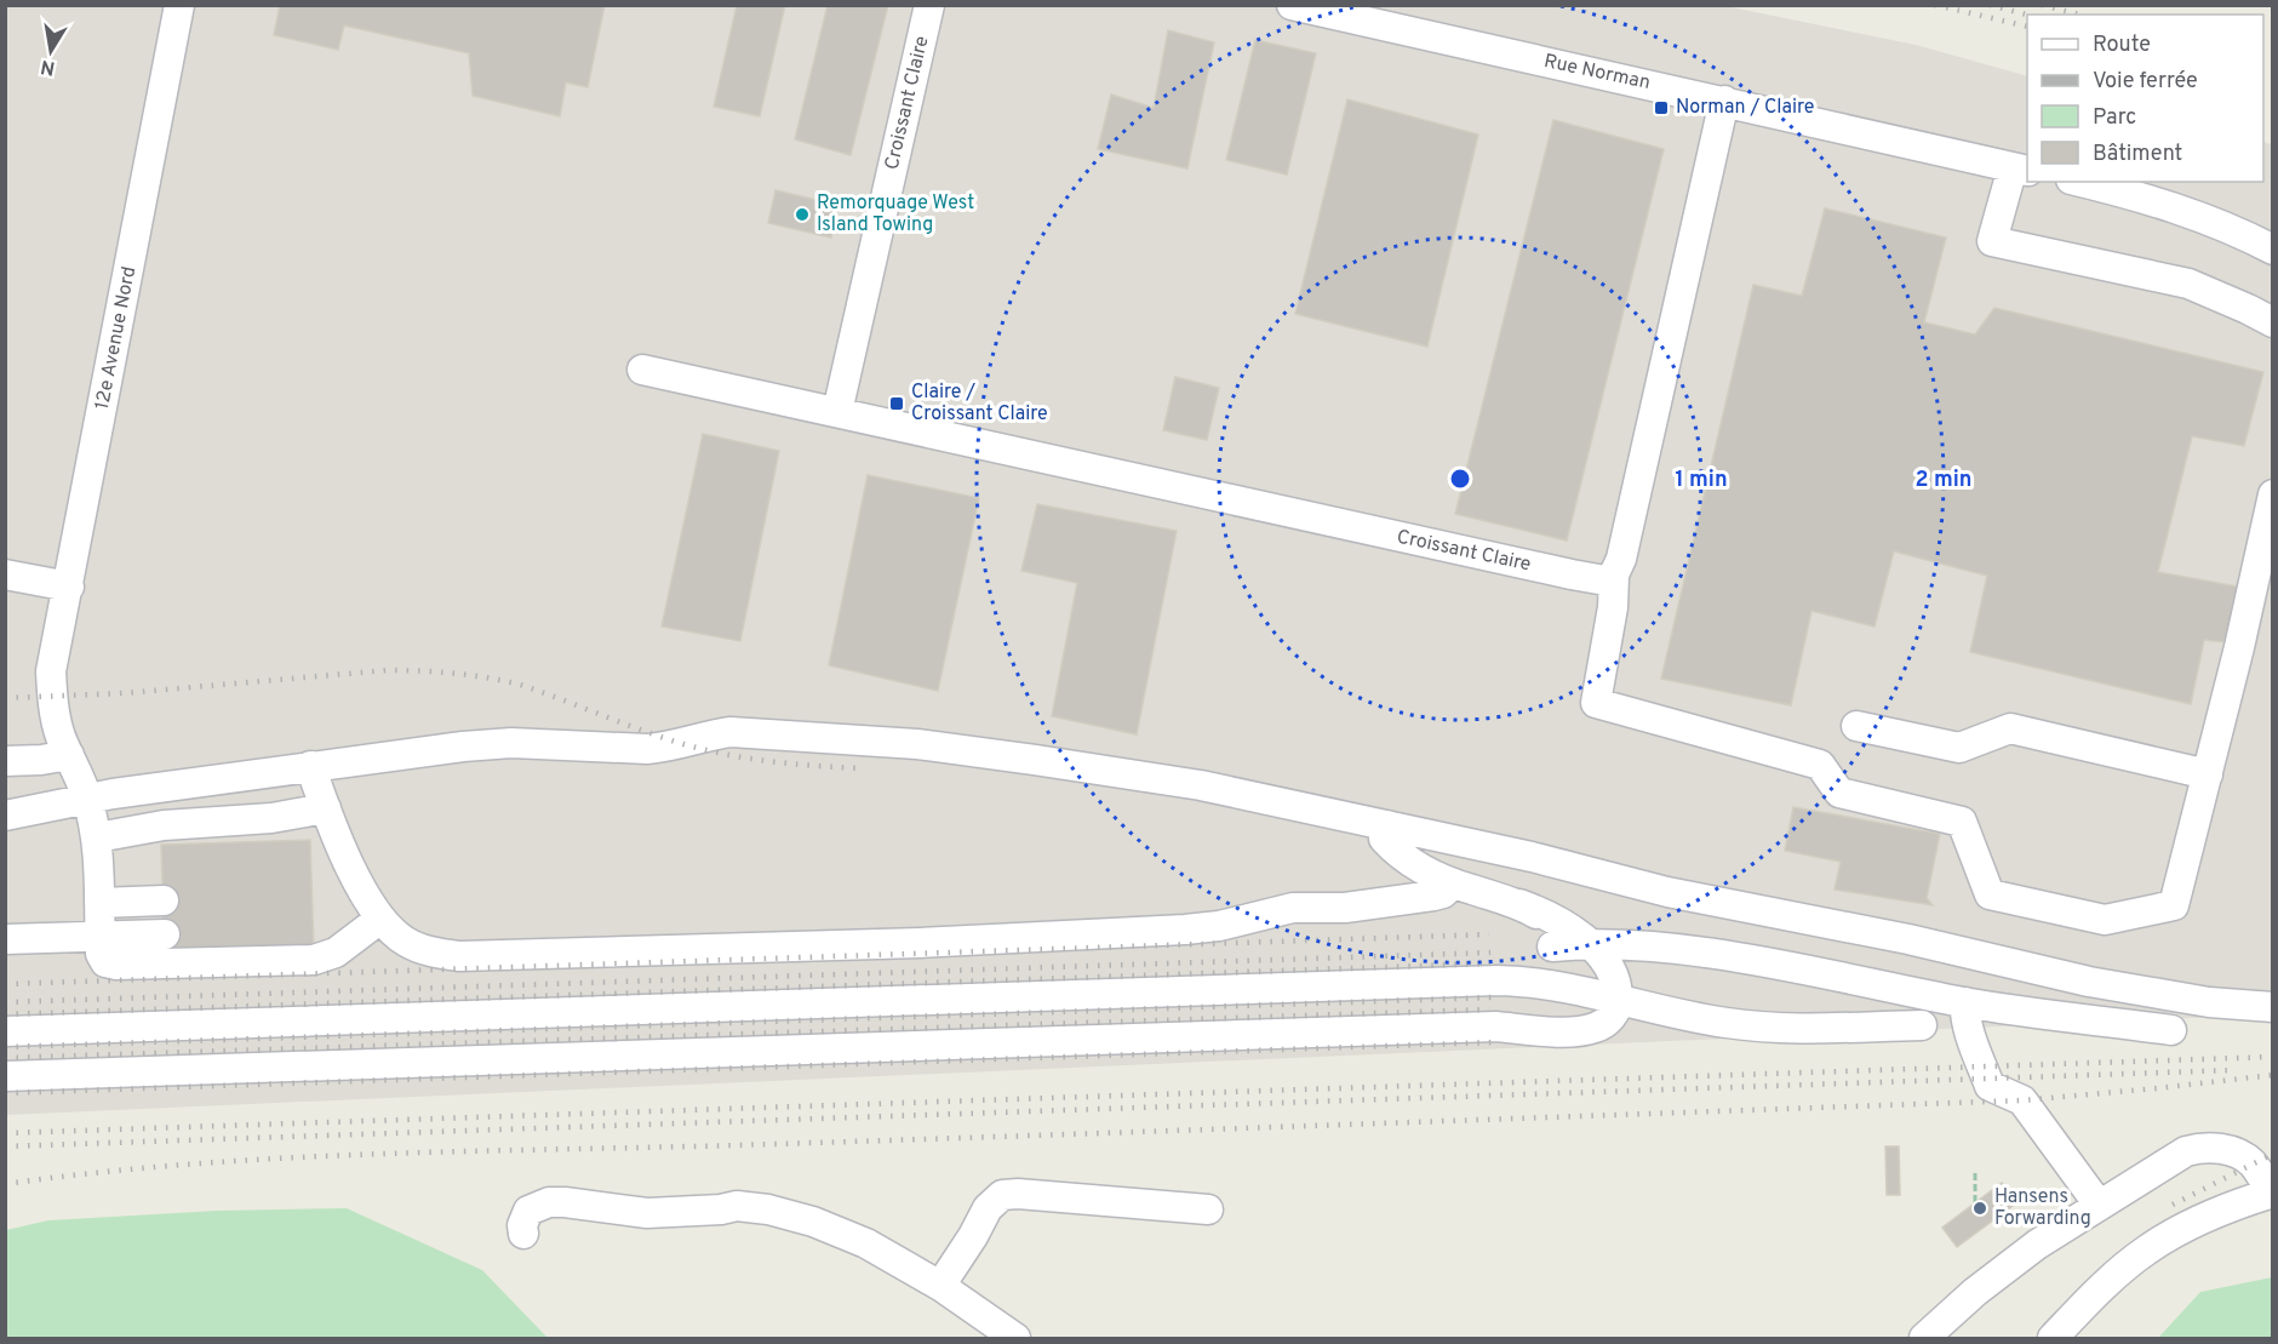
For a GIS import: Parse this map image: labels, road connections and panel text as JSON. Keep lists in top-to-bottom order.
{
  "streets": {
    "street": ["Rue Norman", "Croissant Claire", "12e Avenue Nord"]
  },
  "places": {
    "transit": ["Norman / Claire", "Claire / Croissant Claire"],
    "other": ["Remorquage West Island Towing", "Hansens Forwarding"]
  },
  "legend": [
    "Route",
    "Voie ferrée",
    "Parc",
    "Bâtiment"
  ],
  "north": "bottom",
  "rings": ["1 min", "2 min"]
}
